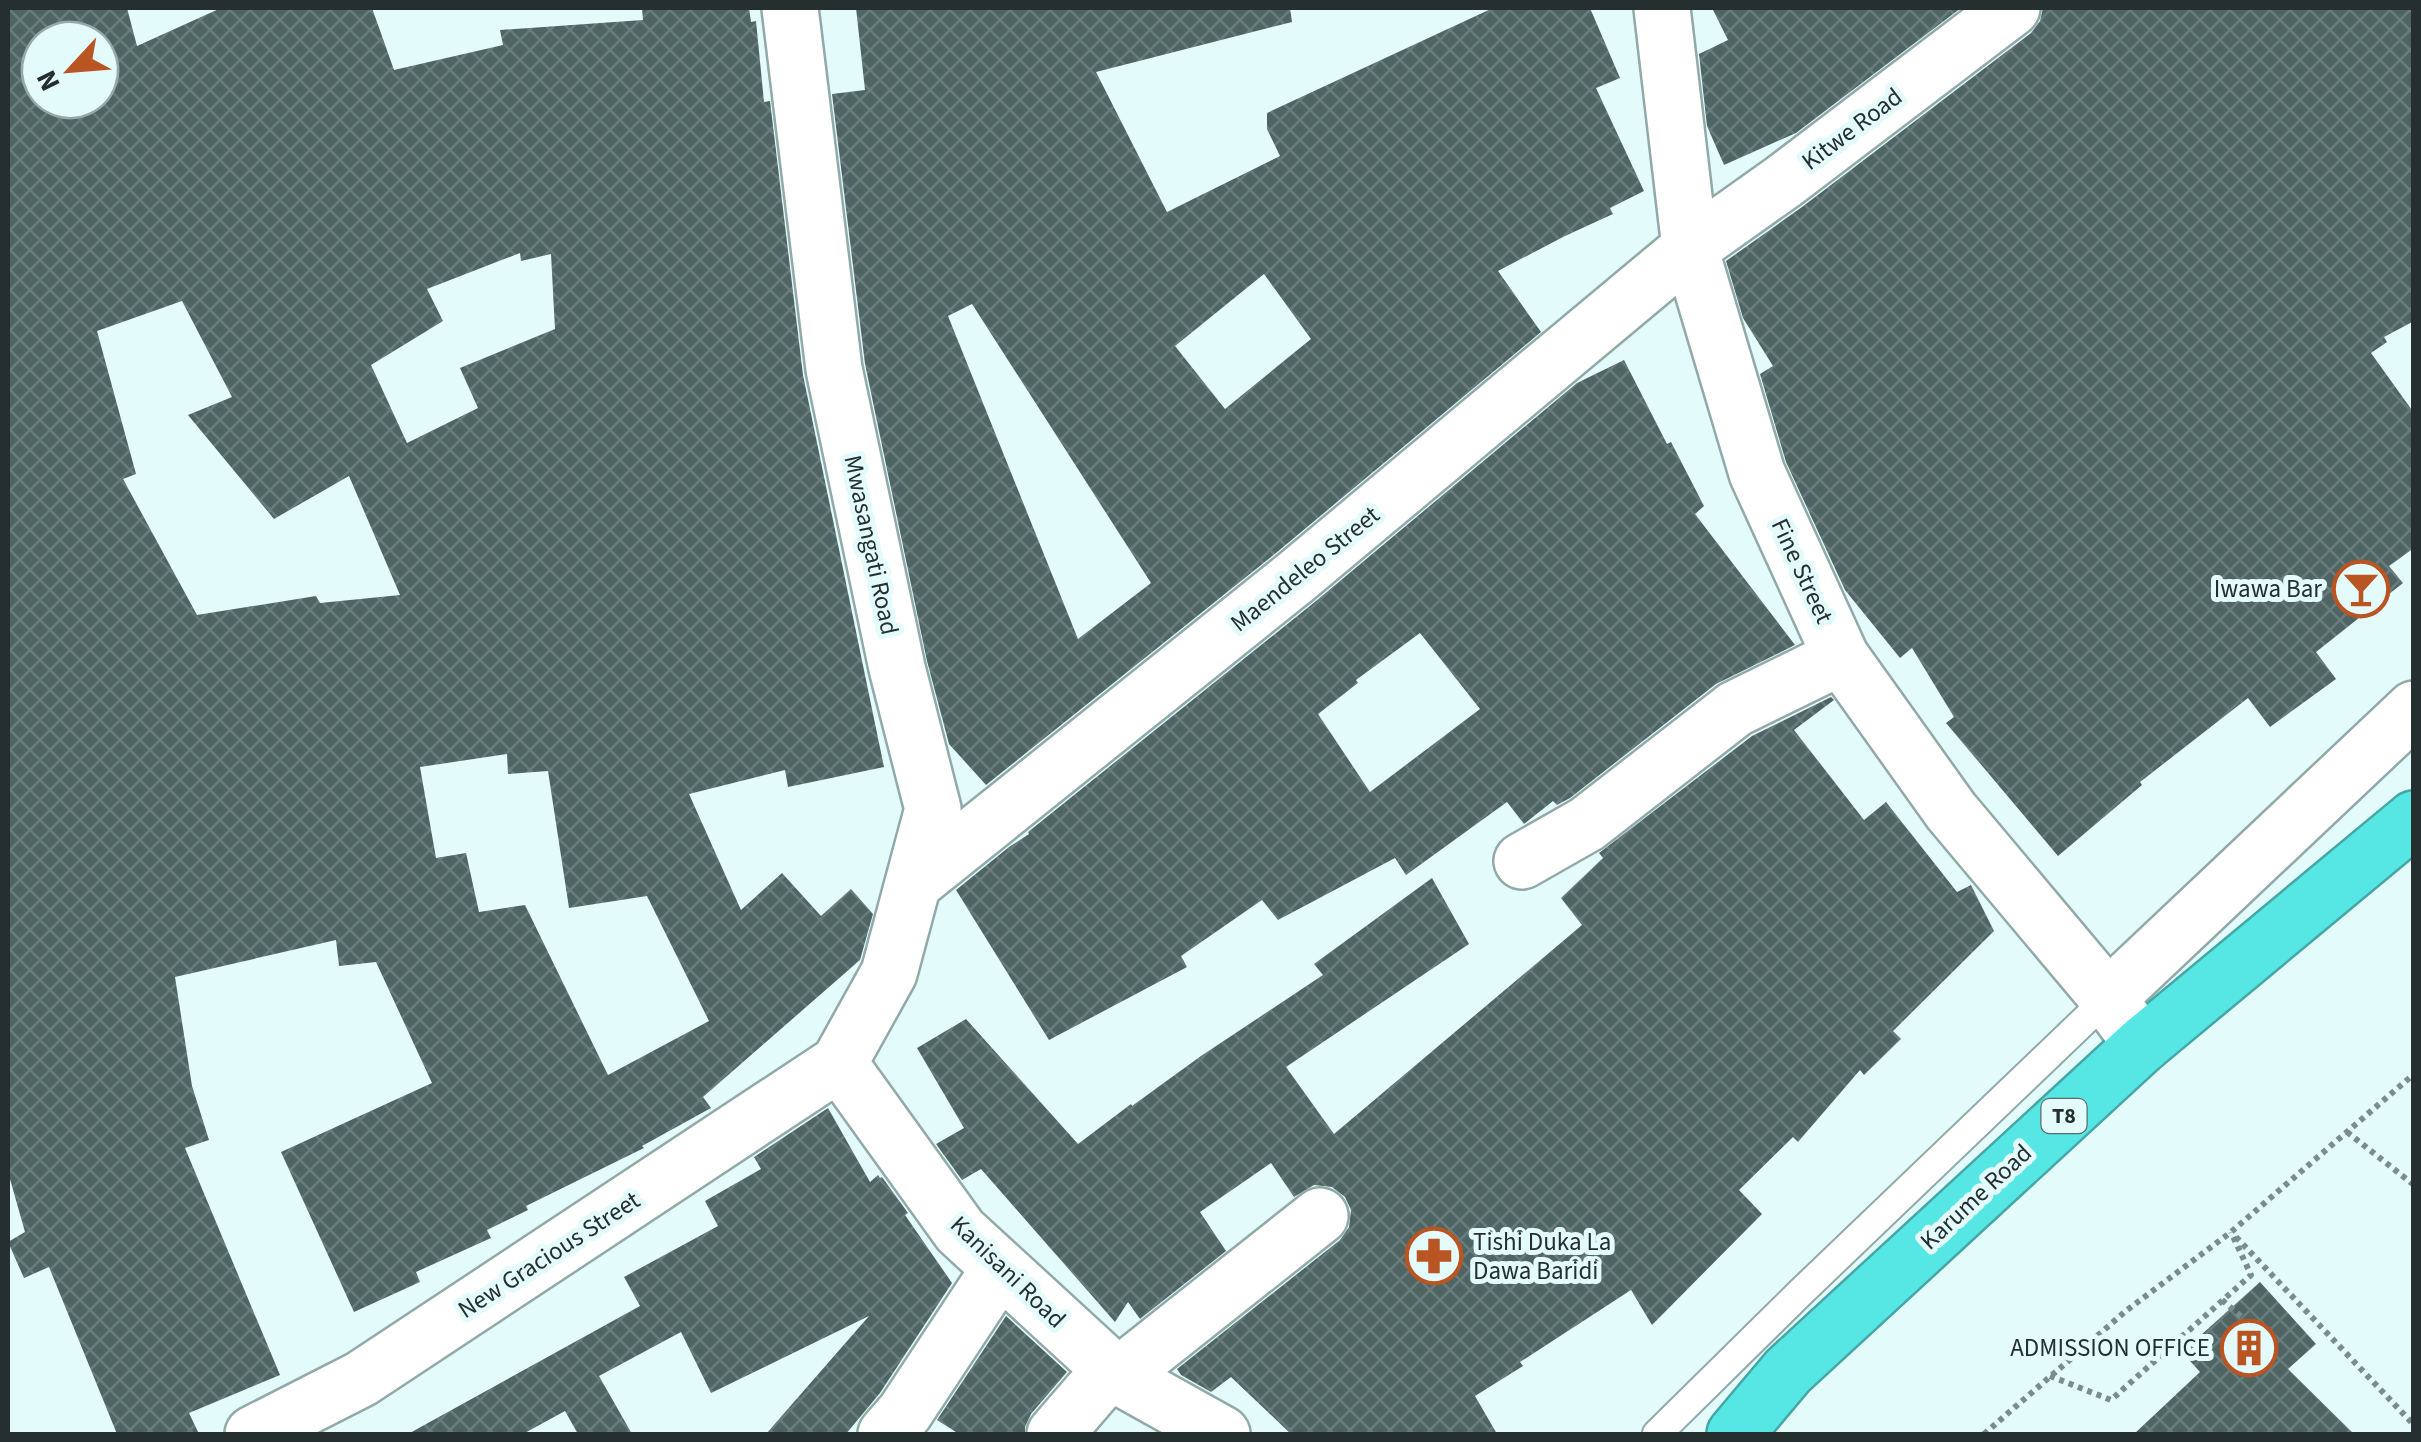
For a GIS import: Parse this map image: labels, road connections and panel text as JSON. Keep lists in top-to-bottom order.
{
  "streets": {
    "highway": ["T8", "Karume Road"],
    "street": [
      "Kitwe Road",
      "Mwasangati Road",
      "Maendeleo Street",
      "Fine Street",
      "New Gracious Street",
      "Kanisani Road"
    ]
  },
  "crossings": [
    ["Kitwe Road", "Maendeleo Street"],
    ["Kitwe Road", "Fine Street"],
    ["Mwasangati Road", "Maendeleo Street"],
    ["Mwasangati Road", "New Gracious Street"],
    ["Mwasangati Road", "Kanisani Road"],
    ["Maendeleo Street", "Fine Street"],
    ["Fine Street", "Karume Road"],
    ["New Gracious Street", "Kanisani Road"]
  ],
  "places": {
    "bar": ["Iwawa Bar"],
    "pharmacy": ["Tishi Duka La Dawa Baridi"],
    "building": ["ADMISSION OFFICE"]
  },
  "north": "bottom left"
}
